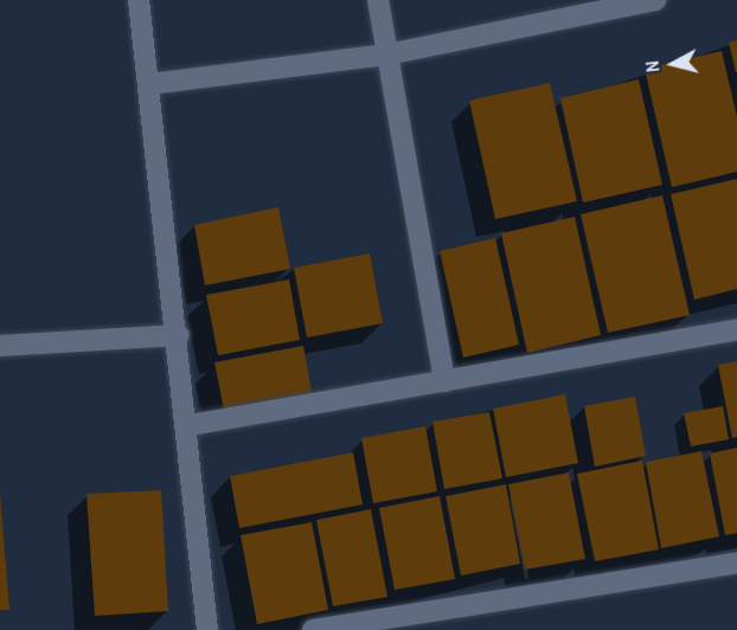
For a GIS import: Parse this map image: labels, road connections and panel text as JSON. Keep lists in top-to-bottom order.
{
  "north": "left"
}
